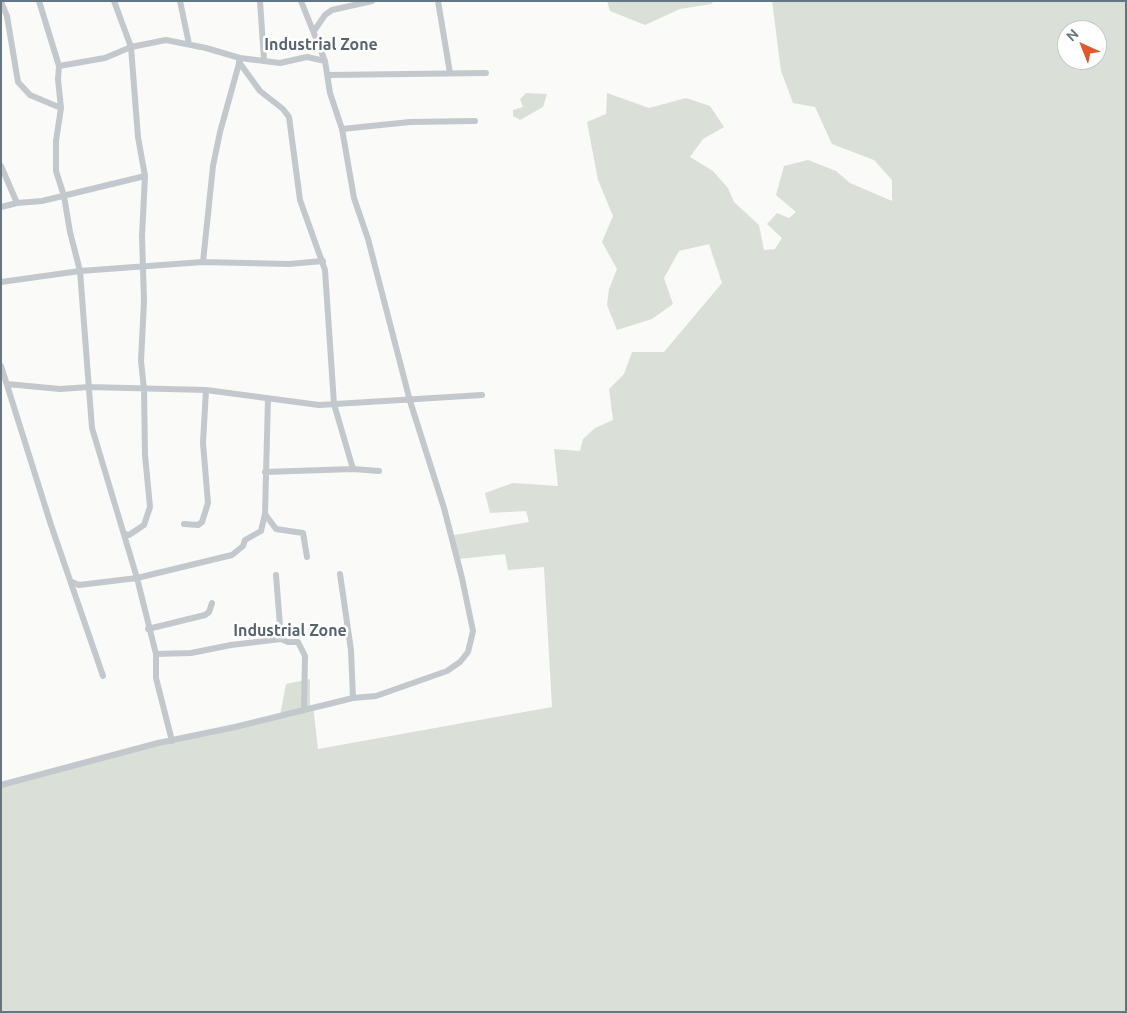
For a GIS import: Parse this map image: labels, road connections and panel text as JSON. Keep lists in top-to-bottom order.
{
  "districts": ["Industrial Zone", "Industrial Zone"],
  "north": "top left"
}
